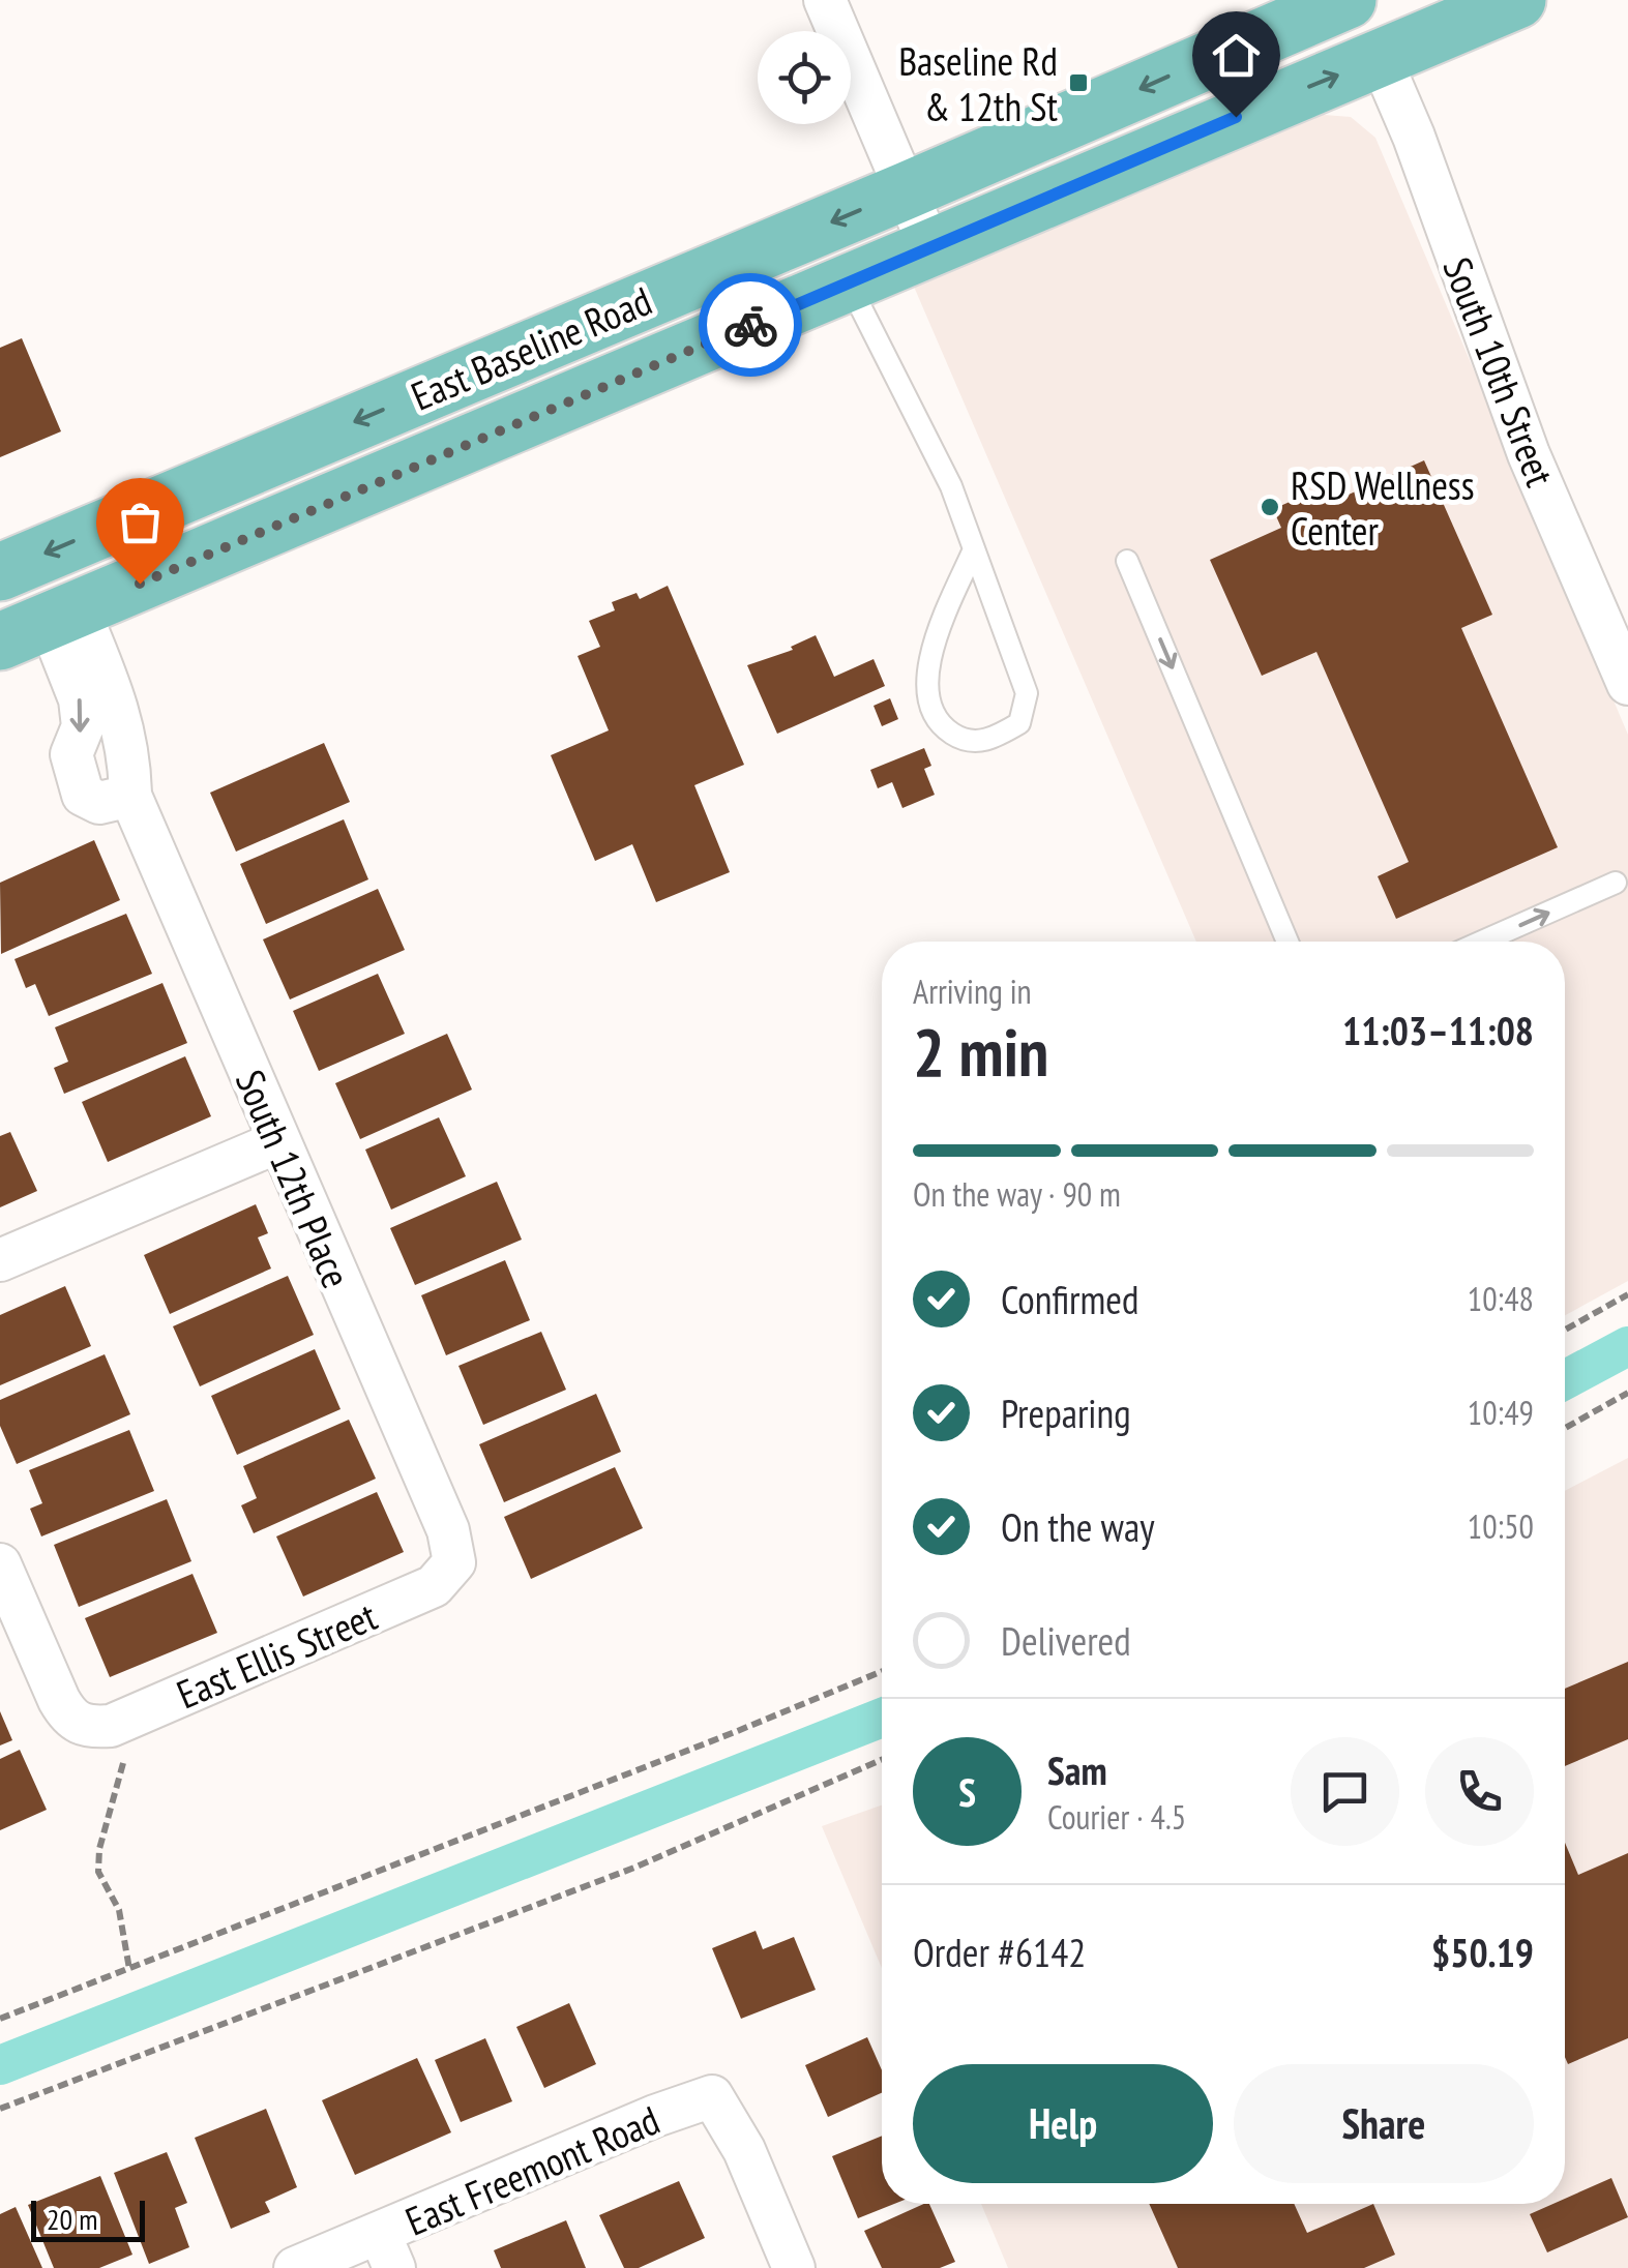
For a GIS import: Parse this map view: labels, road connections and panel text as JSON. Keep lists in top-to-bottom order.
{
  "streets": {
    "main road": ["East Baseline Road"],
    "street": [
      "South 10th Street",
      "South 12th Place",
      "East Ellis Street",
      "East Freemont Road"
    ]
  },
  "crossings": [
    ["East Baseline Road", "South 10th Street"],
    ["East Baseline Road", "South 12th Place"],
    ["South 12th Place", "East Ellis Street"]
  ],
  "places": {
    "transit": ["Baseline Rd & 12th St"],
    "other": ["RSD Wellness Center"]
  },
  "scale_bar": "20 m",
  "page": {
    "heading": ["2 min", "Arriving in", "11:03–11:08"],
    "panel": [
      "Sam",
      "Courier · 4.5",
      "Order #6142",
      "$50.19"
    ],
    "bar": "On the way · 90 m",
    "list": [
      ["Confirmed", "10:48"],
      ["Preparing", "10:49"],
      ["On the way", "10:50"],
      "Delivered"
    ],
    "round": "S",
    "buttons": ["Help", "Share"],
    "scale": "20 m"
  }
}
